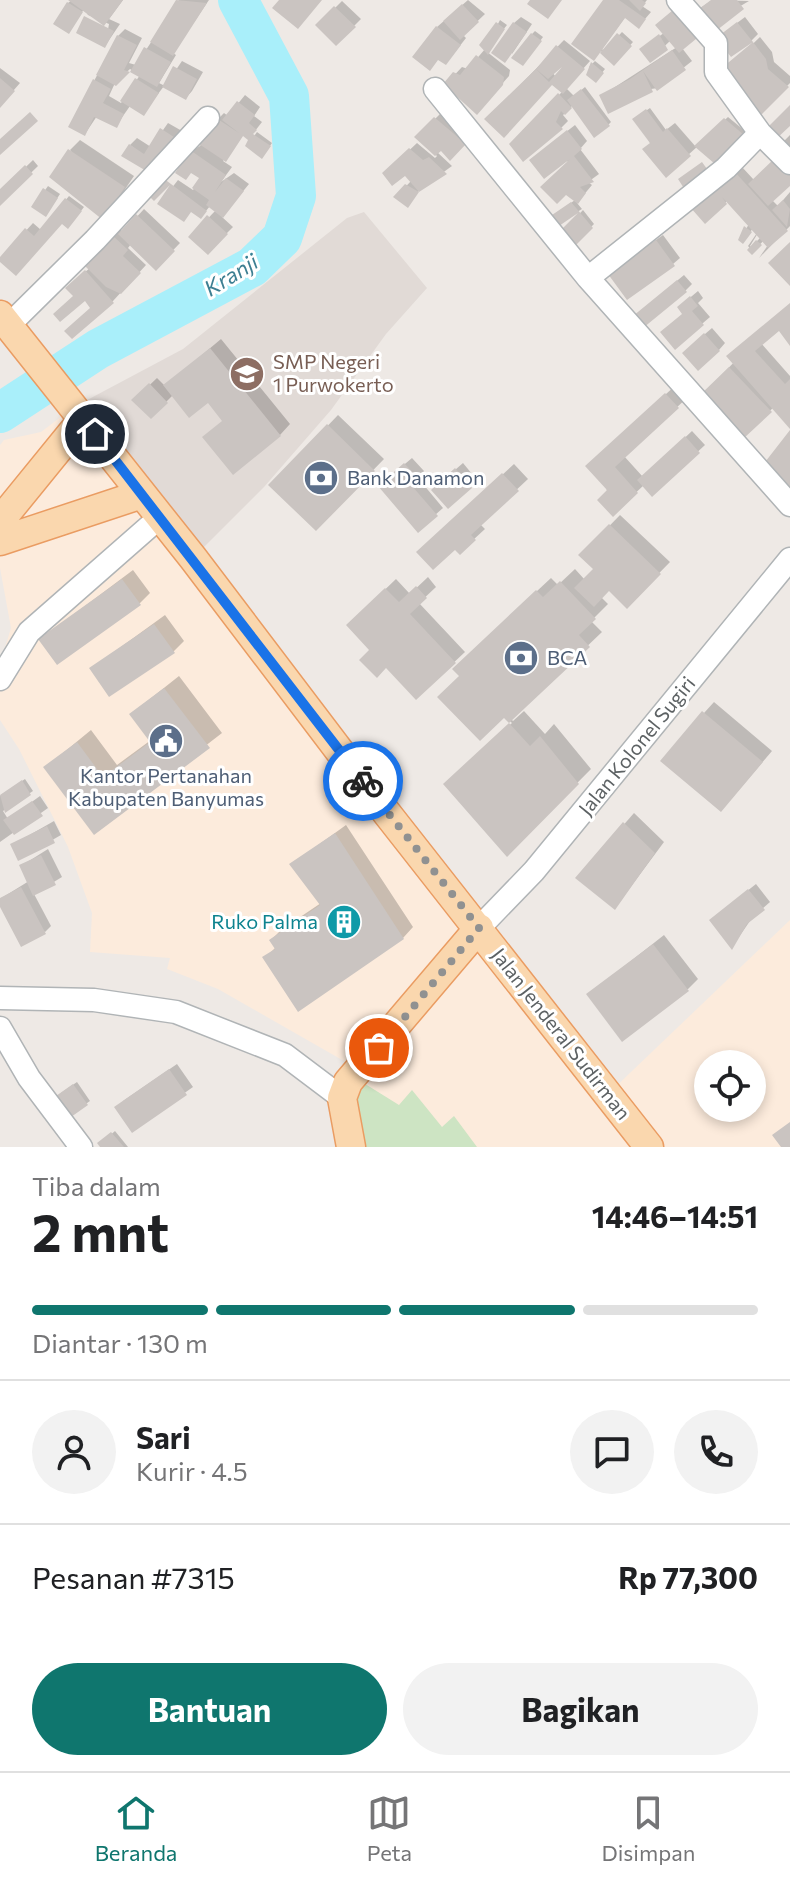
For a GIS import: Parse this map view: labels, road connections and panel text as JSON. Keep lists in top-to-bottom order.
{
  "streets": {
    "main road": ["Jalan Jenderal Sudirman"],
    "street": ["Jalan Kolonel Sugiri"]
  },
  "crossings": [
    ["Jalan Kolonel Sugiri", "Jalan Jenderal Sudirman"]
  ],
  "water": ["Kranji"],
  "places": {
    "school or university": ["SMP Negeri 1 Purwokerto"],
    "bank": ["Bank Danamon", "BCA"],
    "public building": ["Kantor Pertanahan Kabupaten Banyumas"],
    "building": ["Ruko Palma"]
  },
  "page": {
    "heading": ["2 mnt", "Tiba dalam", "14:46–14:51"],
    "panel": [
      "Sari",
      "Kurir · 4.5",
      "Pesanan #7315",
      "Rp 77,300"
    ],
    "bar": "Diantar · 130 m",
    "buttons": ["Bantuan", "Bagikan"],
    "tabs": ["Beranda", "Peta", "Disimpan"]
  }
}
